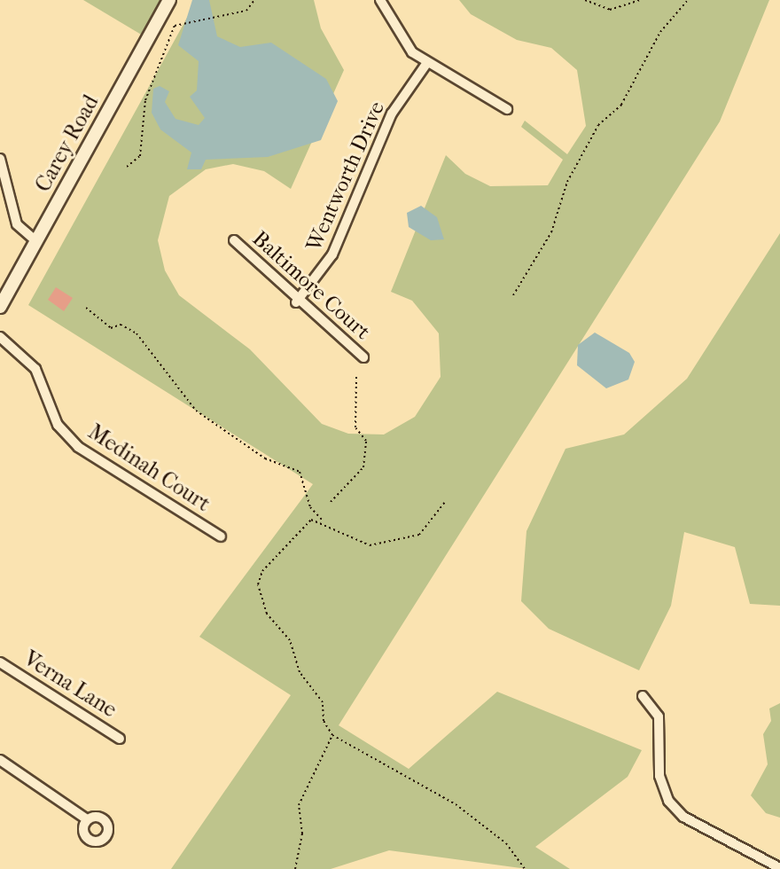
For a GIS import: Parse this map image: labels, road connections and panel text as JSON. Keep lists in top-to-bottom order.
{
  "streets": {
    "street": [
      "Carey Road",
      "Wentworth Drive",
      "Baltimore Court",
      "Medinah Court",
      "Verna Lane"
    ]
  },
  "crossings": [
    ["Wentworth Drive", "Baltimore Court"]
  ]
}
